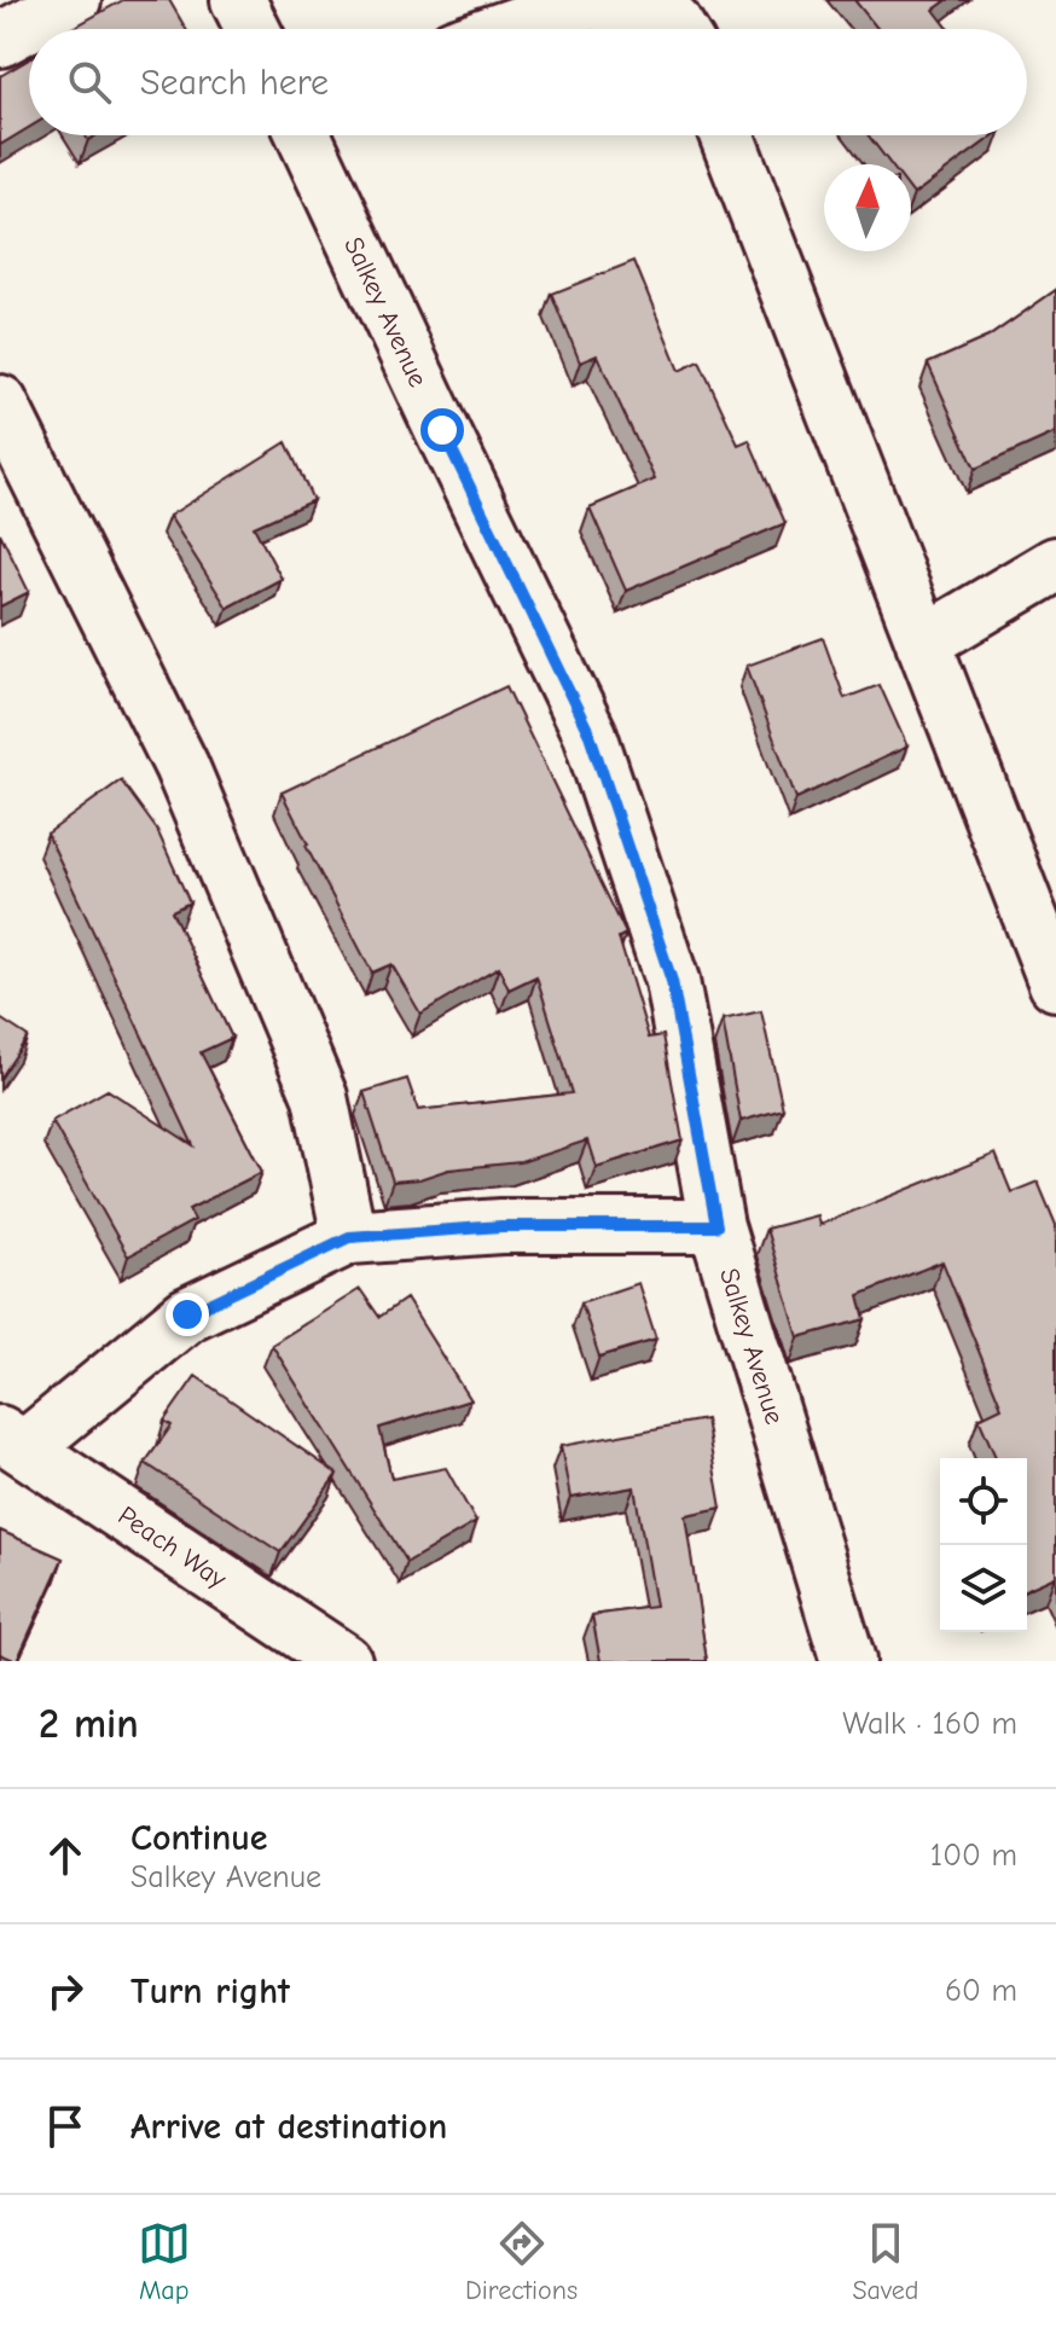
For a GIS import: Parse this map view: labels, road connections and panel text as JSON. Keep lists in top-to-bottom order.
{
  "streets": {
    "street": ["Salkey Avenue", "Peach Way"]
  },
  "north": "top",
  "page": {
    "search": "Search here",
    "heading": ["2 min", "Walk · 160 m"],
    "list": [
      ["Continue", "Salkey Avenue", "100 m"],
      ["Turn right", "60 m"],
      "Arrive at destination"
    ],
    "nav": ["Map", "Directions", "Saved"]
  }
}
